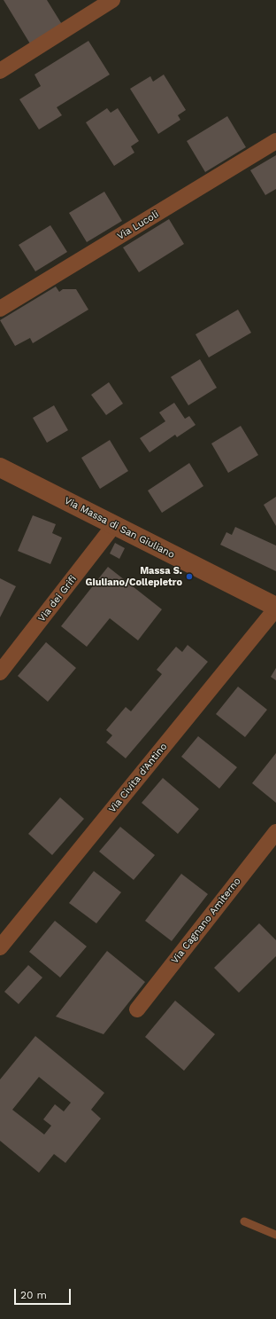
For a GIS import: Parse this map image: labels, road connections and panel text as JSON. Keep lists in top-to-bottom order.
{
  "streets": {
    "street": [
      "Via Lucoli",
      "Via Massa di San Giuliano",
      "Via dei Grifi",
      "Via Civita d'Antino",
      "Via Cagnano Amiterno"
    ]
  },
  "crossings": [
    ["Via Massa di San Giuliano", "Via dei Grifi"],
    ["Via Massa di San Giuliano", "Via Civita d'Antino"]
  ],
  "places": ["Massa S. Giuliano/Collepietro"],
  "scale_bar": "20 m"
}
